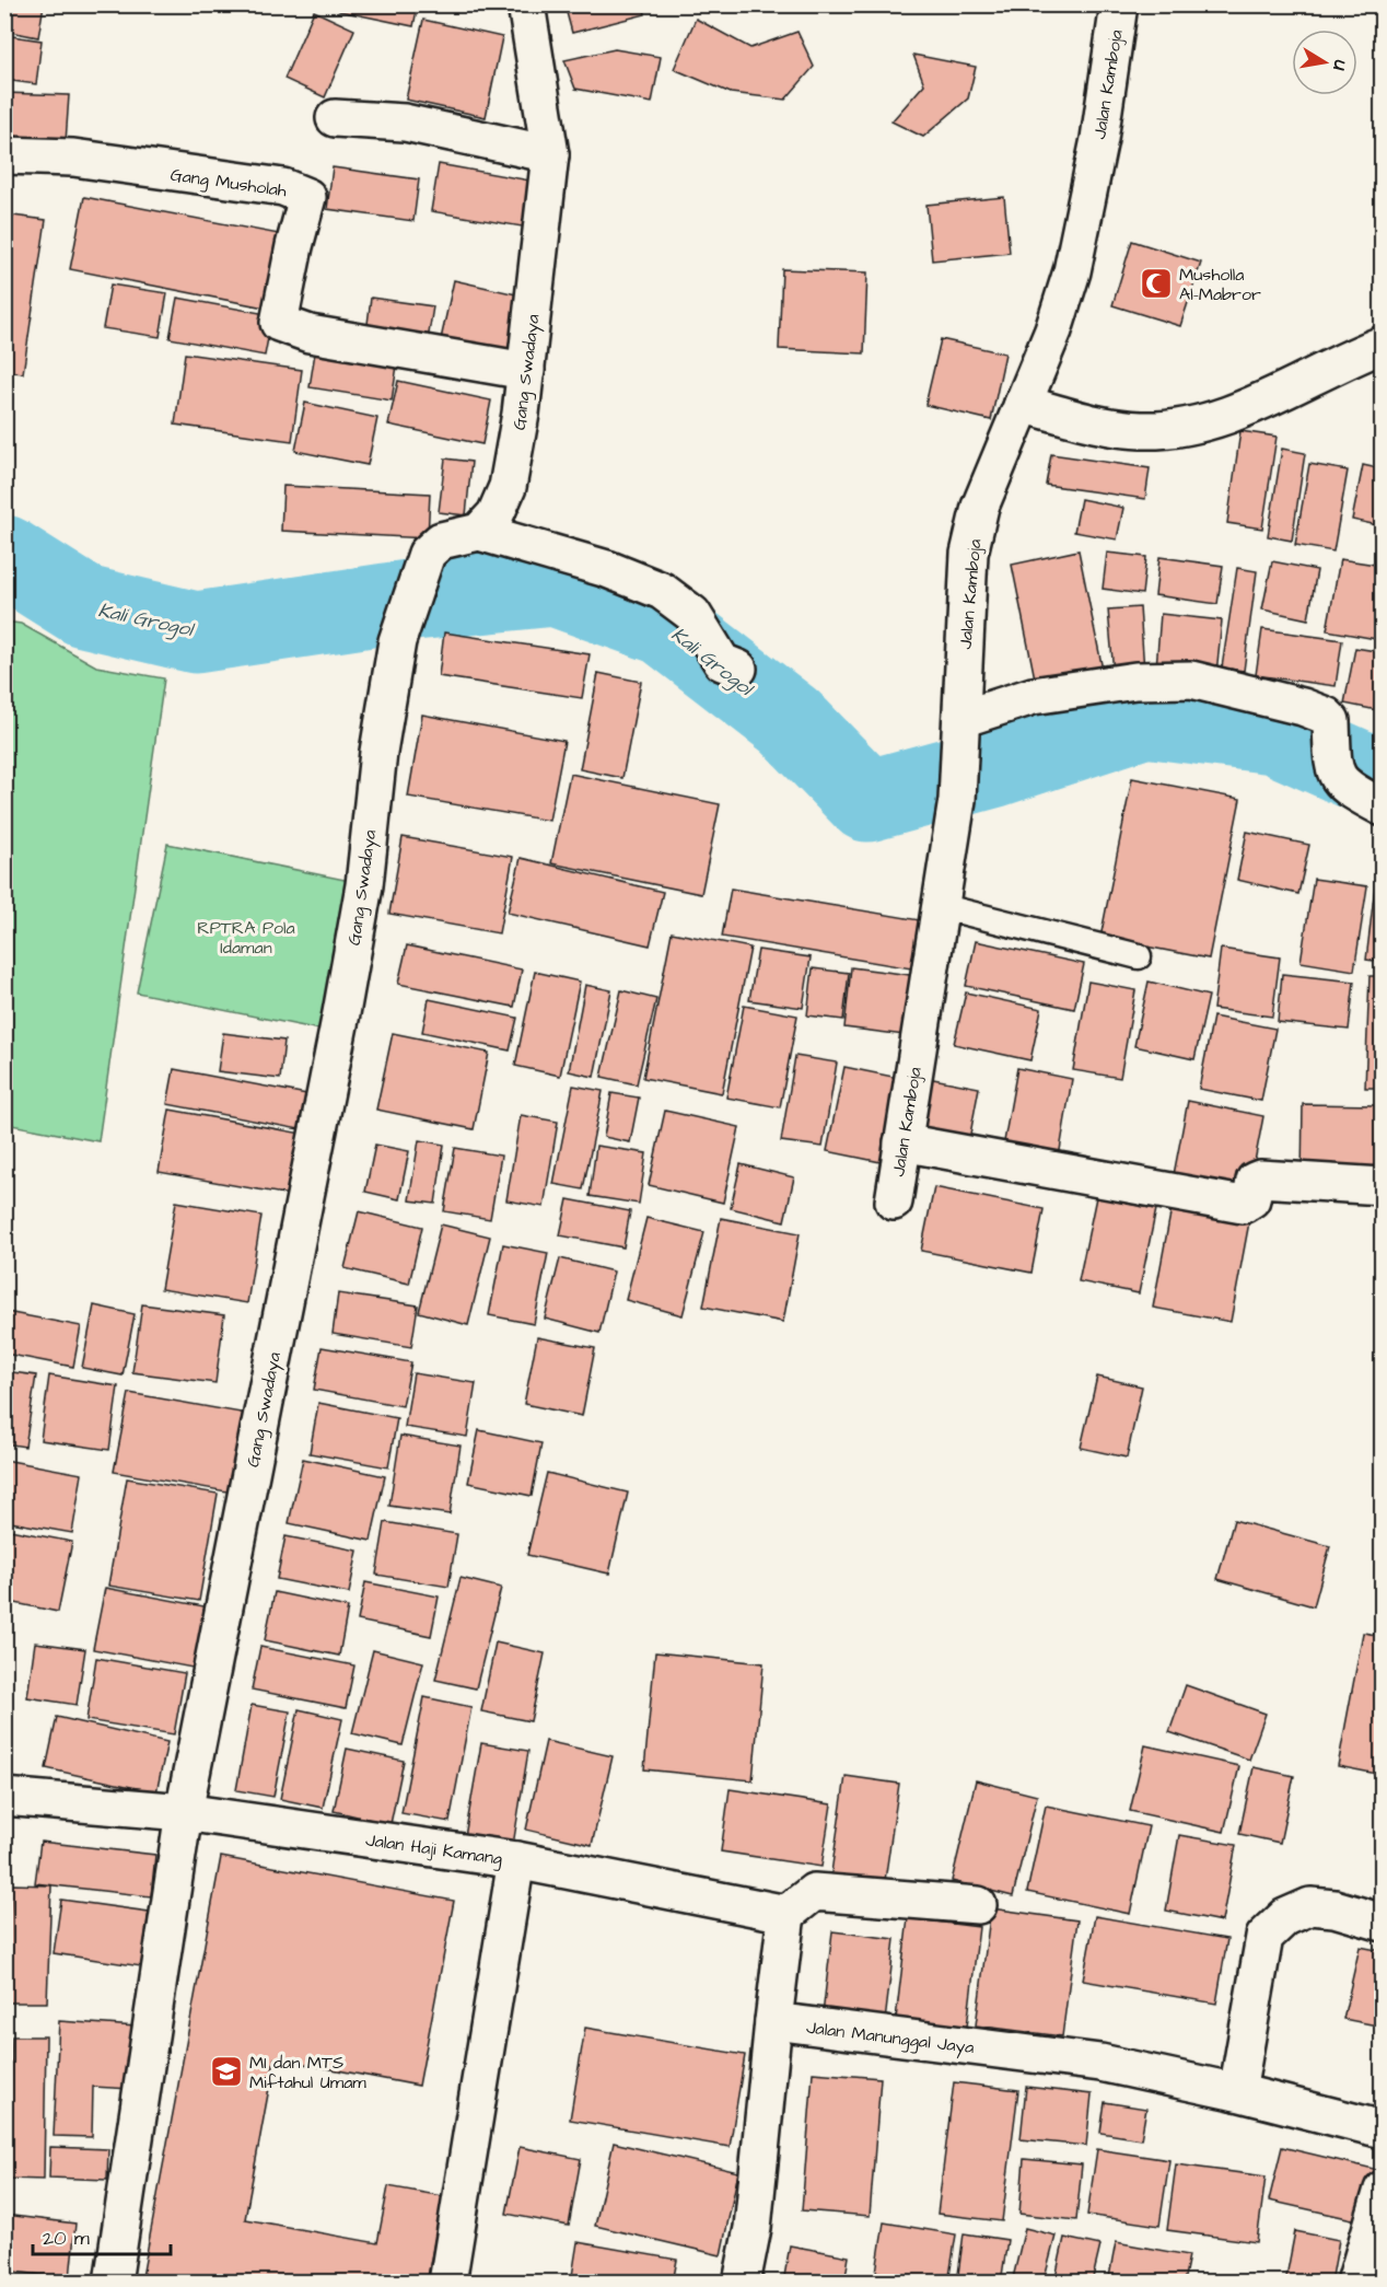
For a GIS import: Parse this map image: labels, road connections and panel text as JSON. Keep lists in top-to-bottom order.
{
  "streets": {
    "street": [
      "Jalan Kamboja",
      "Gang Musholah",
      "Gang Swadaya",
      "Jalan Haji Kamang",
      "Jalan Manunggal Jaya"
    ]
  },
  "crossings": [
    ["Gang Musholah", "Gang Swadaya"],
    ["Gang Swadaya", "Jalan Haji Kamang"]
  ],
  "water": ["Kali Grogol"],
  "parks": ["RPTRA Pola Idaman"],
  "places": {
    "mosque": ["Musholla Al-Mabror"],
    "school or university": ["MI dan MTS Miftahul Umam"]
  },
  "scale_bar": "20 m",
  "north": "right"
}
